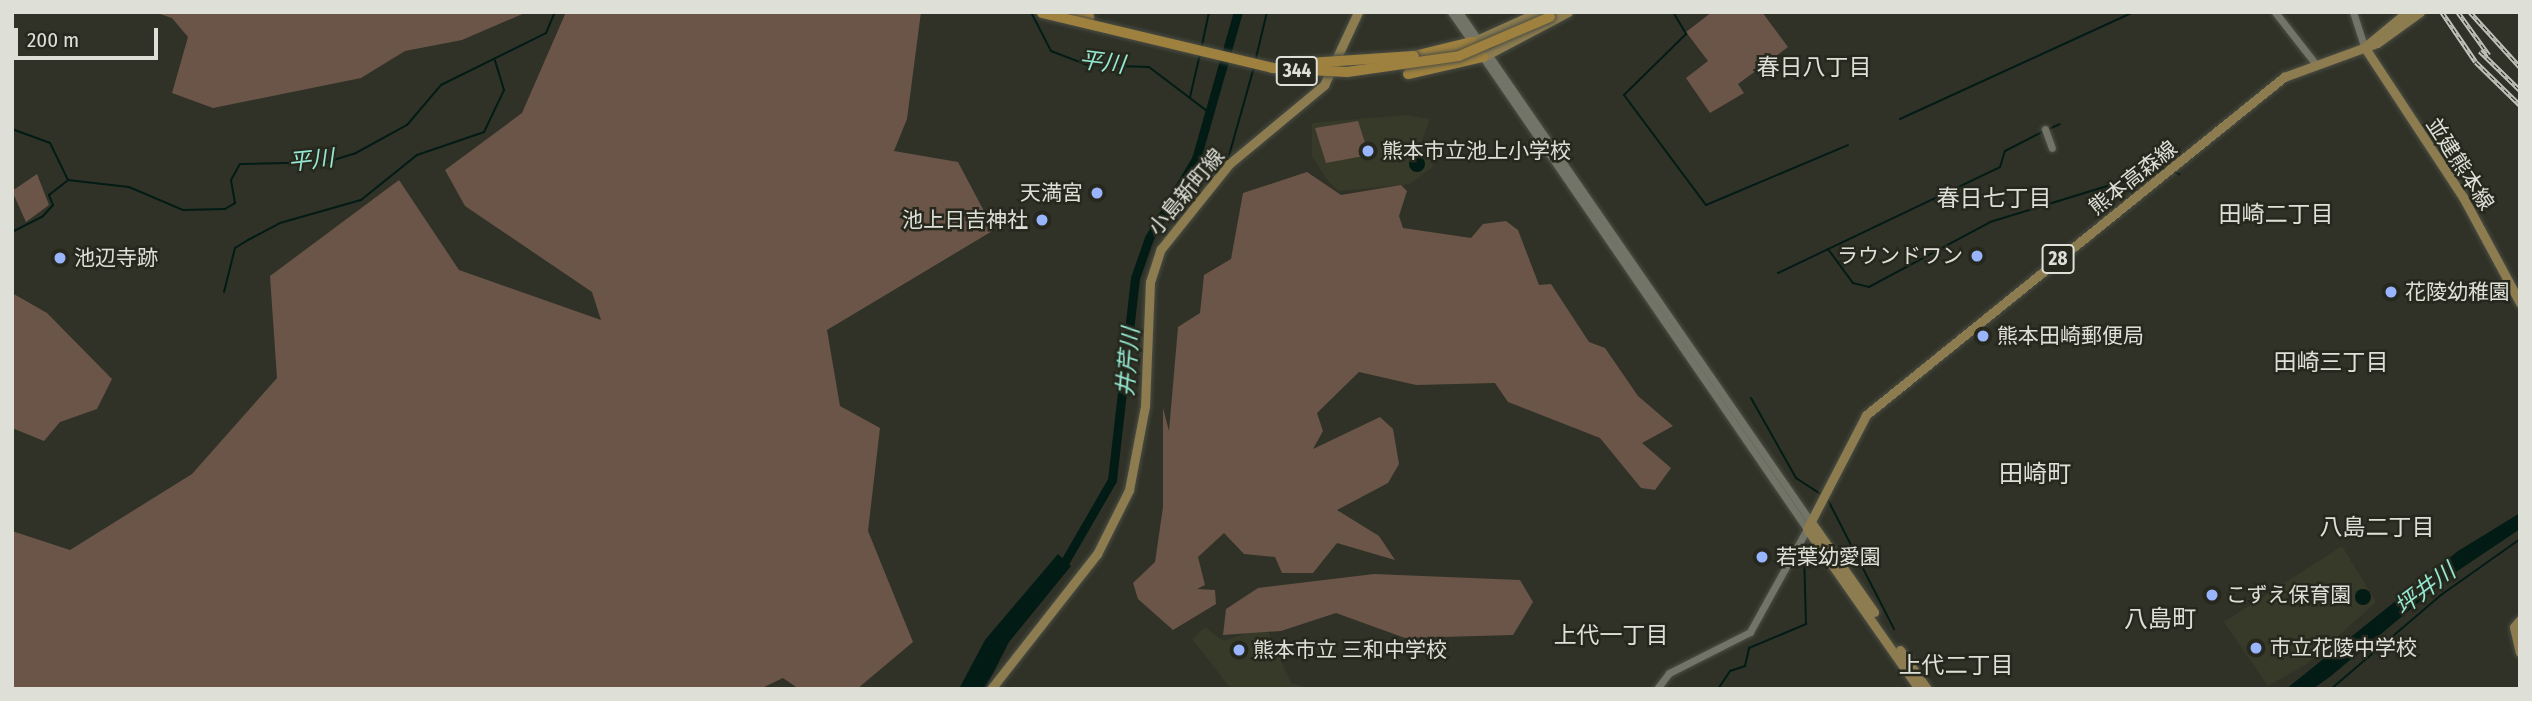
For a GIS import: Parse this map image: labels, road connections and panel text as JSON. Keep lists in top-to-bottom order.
{
  "streets": {
    "highway": ["344"],
    "main road": [
      "並建熊本線",
      "熊本高森線",
      "小島新町線",
      "28"
    ]
  },
  "crossings": [
    ["並建熊本線", "熊本高森線"]
  ],
  "districts": [
    "春日八丁目",
    "春日七丁目",
    "田崎二丁目",
    "田崎三丁目",
    "田崎町",
    "八島二丁目",
    "八島町",
    "上代一丁目",
    "上代二丁目"
  ],
  "water": ["平川", "井芹川", "坪井川"],
  "places": [
    "熊本市立池上小学校",
    "天満宮",
    "池上日吉神社",
    "ラウンドワン",
    "池辺寺跡",
    "花陵幼稚園",
    "熊本田崎郵便局",
    "若葉幼愛園",
    "こずえ保育園",
    "市立花陵中学校",
    "熊本市立 三和中学校"
  ],
  "scale_bar": "200 m"
}
